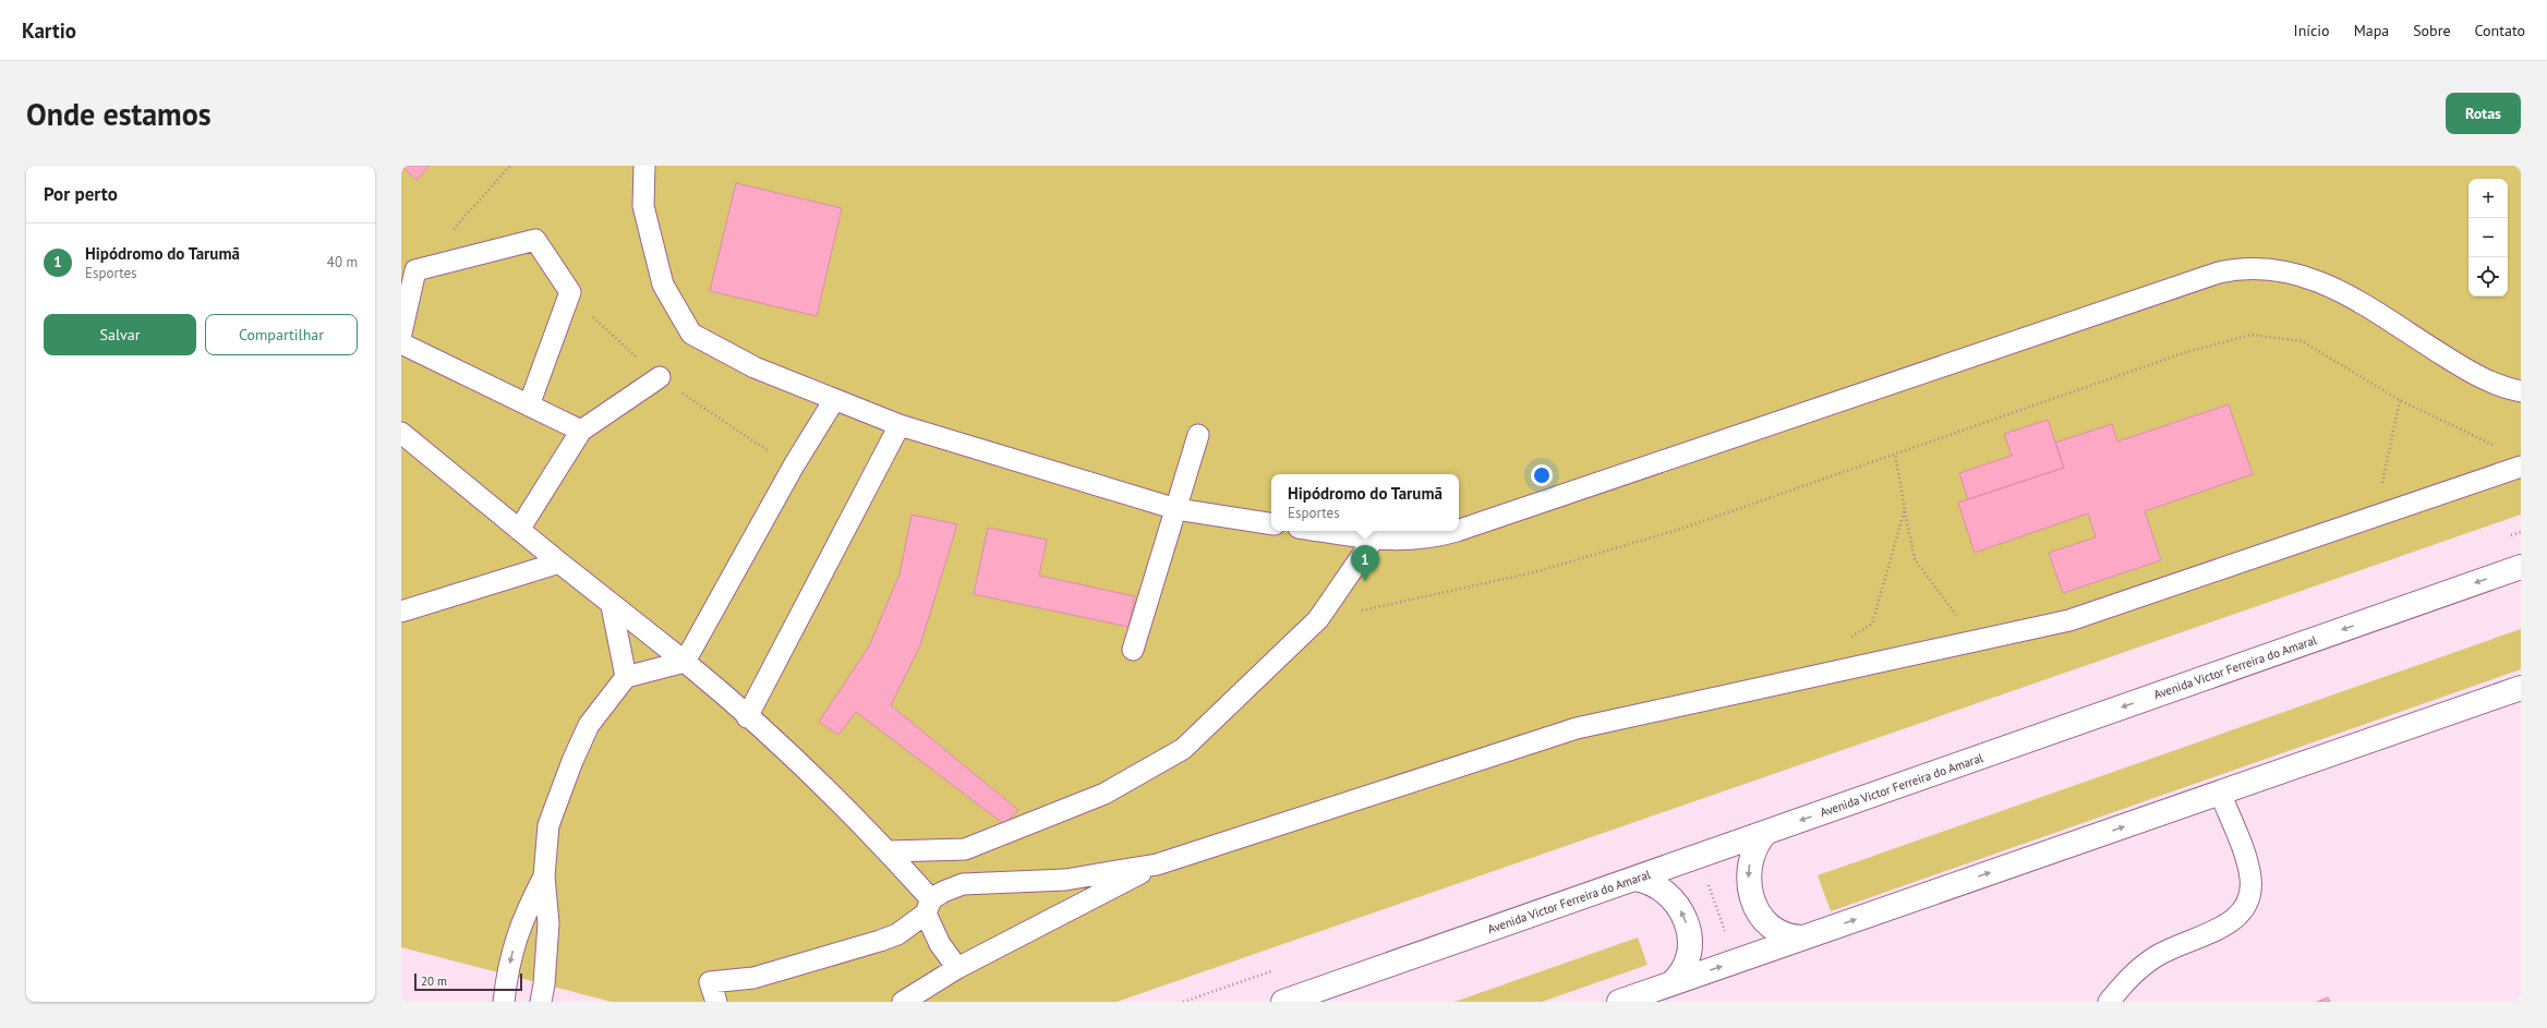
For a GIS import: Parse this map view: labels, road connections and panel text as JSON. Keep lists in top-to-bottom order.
{
  "streets": {
    "highway": ["Avenida Victor Ferreira do Amaral"]
  },
  "scale_bar": "20 m",
  "page": {
    "header": "Kartio",
    "nav": [
      "Início",
      "Mapa",
      "Sobre",
      "Contato"
    ],
    "buttons": [
      "Rotas",
      ["Salvar", "Compartilhar"]
    ],
    "title": "Onde estamos",
    "heading": "Por perto",
    "map_buttons": ["+", "−"],
    "list": [
      {
        "mark": "1",
        "name": "Hipódromo do Tarumã",
        "note": "Esportes",
        "value": "40 m"
      }
    ],
    "popup": ["Hipódromo do Tarumã", "Esportes"],
    "pins": "1",
    "scale": "20 m"
  }
}
